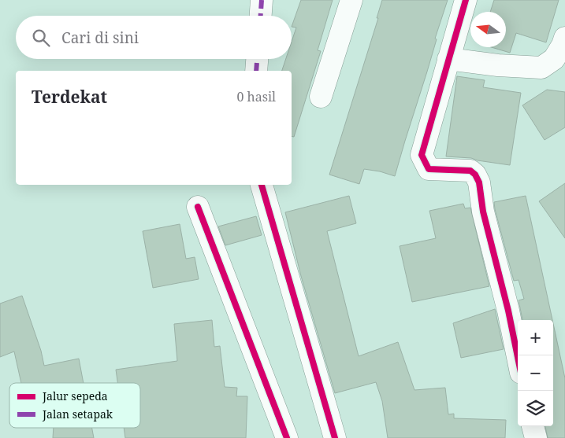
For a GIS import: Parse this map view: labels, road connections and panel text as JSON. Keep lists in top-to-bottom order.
{
  "legend": ["Jalur sepeda", "Jalan setapak"],
  "north": "left",
  "page": {
    "search": "Cari di sini",
    "heading": ["Terdekat", "0 hasil"],
    "map_buttons": ["+", "−"]
  }
}
